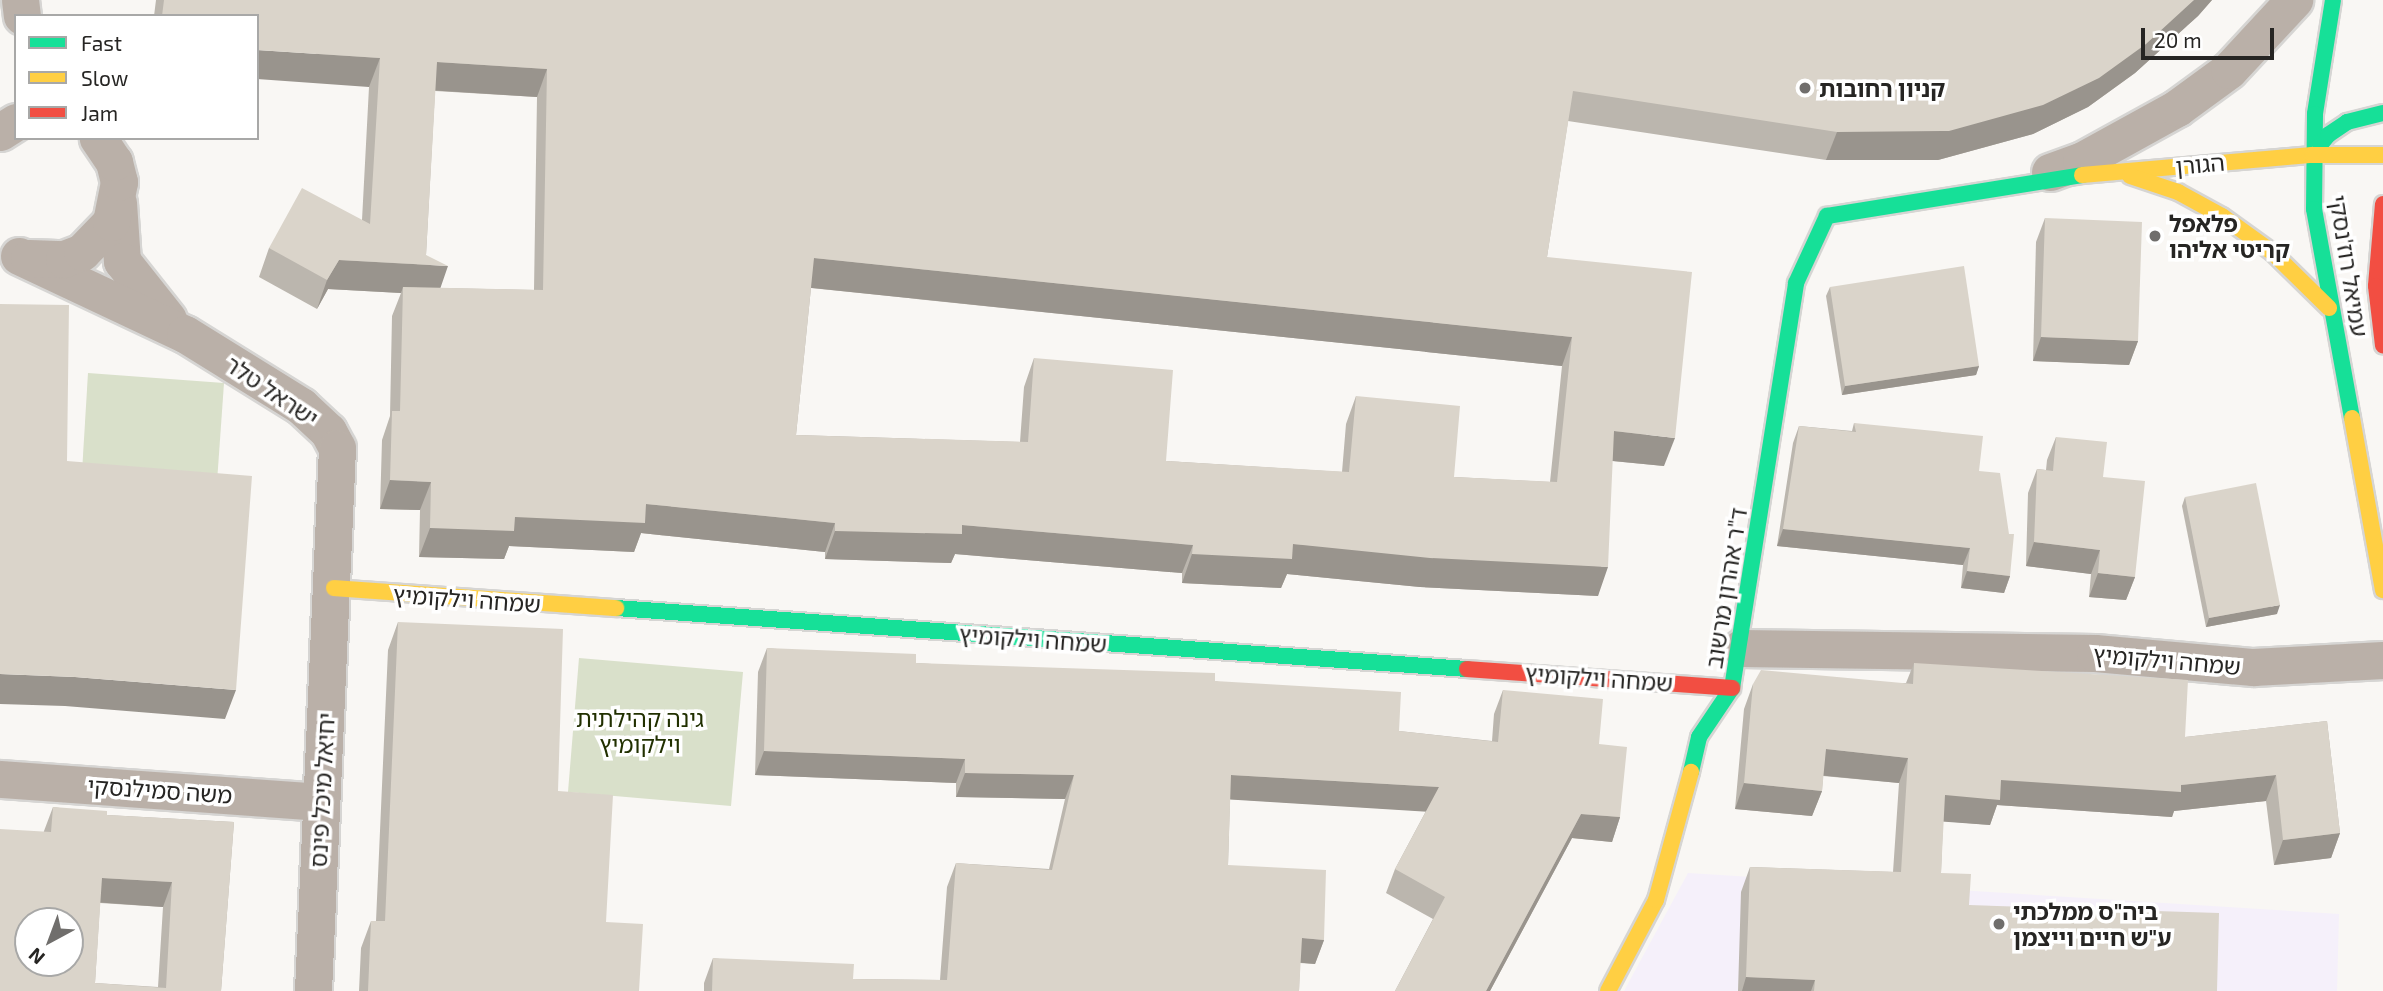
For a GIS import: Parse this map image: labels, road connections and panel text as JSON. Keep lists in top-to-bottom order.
{
  "streets": {
    "street": [
      "הגורן",
      "עמיאל רוז'נסקי",
      "ישראל טלר",
      "ד\"ר אהרון מרשוב",
      "שמחה וילקומיץ",
      "משה סמילנסקי",
      "יחיאל מיכל פינס"
    ]
  },
  "crossings": [
    ["הגורן", "עמיאל רוז'נסקי"],
    ["הגורן", "ד\"ר אהרון מרשוב"],
    ["ישראל טלר", "שמחה וילקומיץ"],
    ["ישראל טלר", "יחיאל מיכל פינס"],
    ["ד\"ר אהרון מרשוב", "שמחה וילקומיץ"],
    ["שמחה וילקומיץ", "יחיאל מיכל פינס"],
    ["משה סמילנסקי", "יחיאל מיכל פינס"]
  ],
  "parks": ["גינה קהילתית וילקומיץ"],
  "places": ["קניון רחובות", "פלאפל קריטי אליהו", "ביה\"ס ממלכתי ע\"ש חיים וייצמן"],
  "legend": ["Fast", "Slow", "Jam"],
  "scale_bar": "20 m",
  "north": "bottom left"
}
